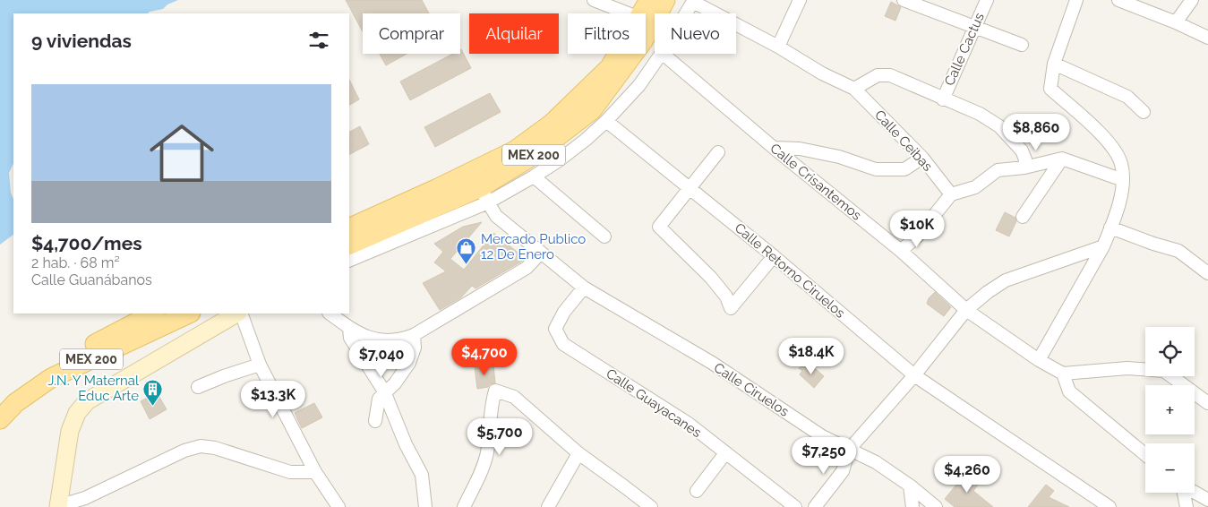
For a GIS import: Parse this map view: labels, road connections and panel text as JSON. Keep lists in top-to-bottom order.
{
  "streets": {
    "main road": ["MEX 200"],
    "street": [
      "Calle Cactus",
      "Calle Ceibas",
      "Calle Crisantemos",
      "Calle Retorno Ciruelos",
      "Calle Ciruelos",
      "Calle Guayacanes"
    ]
  },
  "crossings": [
    ["MEX 200", "Calle Ciruelos"],
    ["Calle Ciruelos", "Calle Guayacanes"]
  ],
  "places": {
    "shop": ["Mercado Publico 12 De Enero"],
    "building": ["J.N. Y Maternal Educ Arte"]
  },
  "page": {
    "chip": [
      "Comprar",
      "Alquilar",
      "Filtros",
      "Nuevo"
    ],
    "heading": "9 viviendas",
    "list": [
      {
        "name": "$4,700/mes",
        "note": "2 hab. · 68 m² · Calle Guanábanos"
      }
    ],
    "price": [
      "$8,860",
      "$10K",
      "$18.4K",
      "$4,700",
      "$7,040",
      "$13.3K",
      "$5,700",
      "$7,250",
      "$4,260"
    ],
    "map_buttons": ["+", "−"]
  }
}
